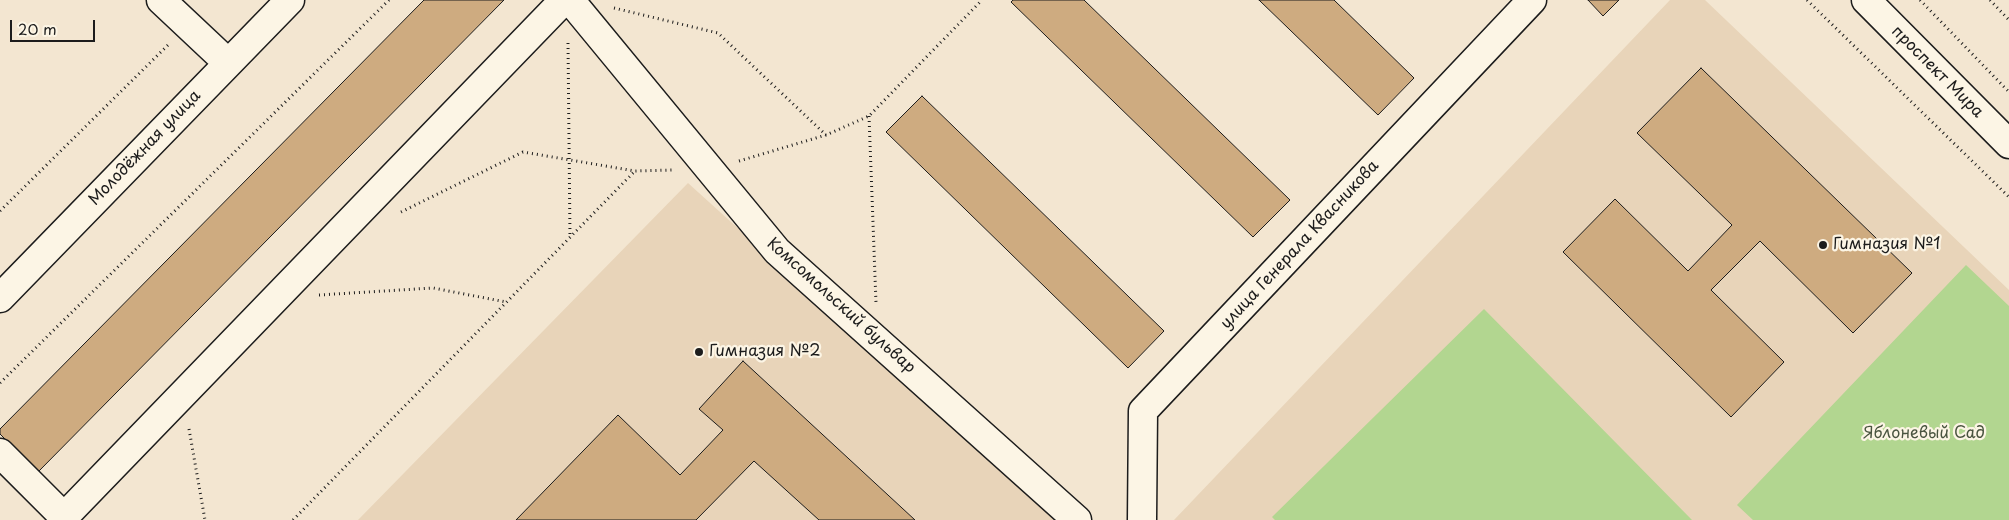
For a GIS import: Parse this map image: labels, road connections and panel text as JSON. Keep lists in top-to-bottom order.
{
  "streets": {
    "street": [
      "проспект Мира",
      "Молодёжная улица",
      "улица Генерала Квасникова",
      "Комсомольский бульвар"
    ]
  },
  "parks": ["Яблоневый Сад"],
  "places": ["Гимназия №1", "Гимназия №2"],
  "scale_bar": "20 m"
}
